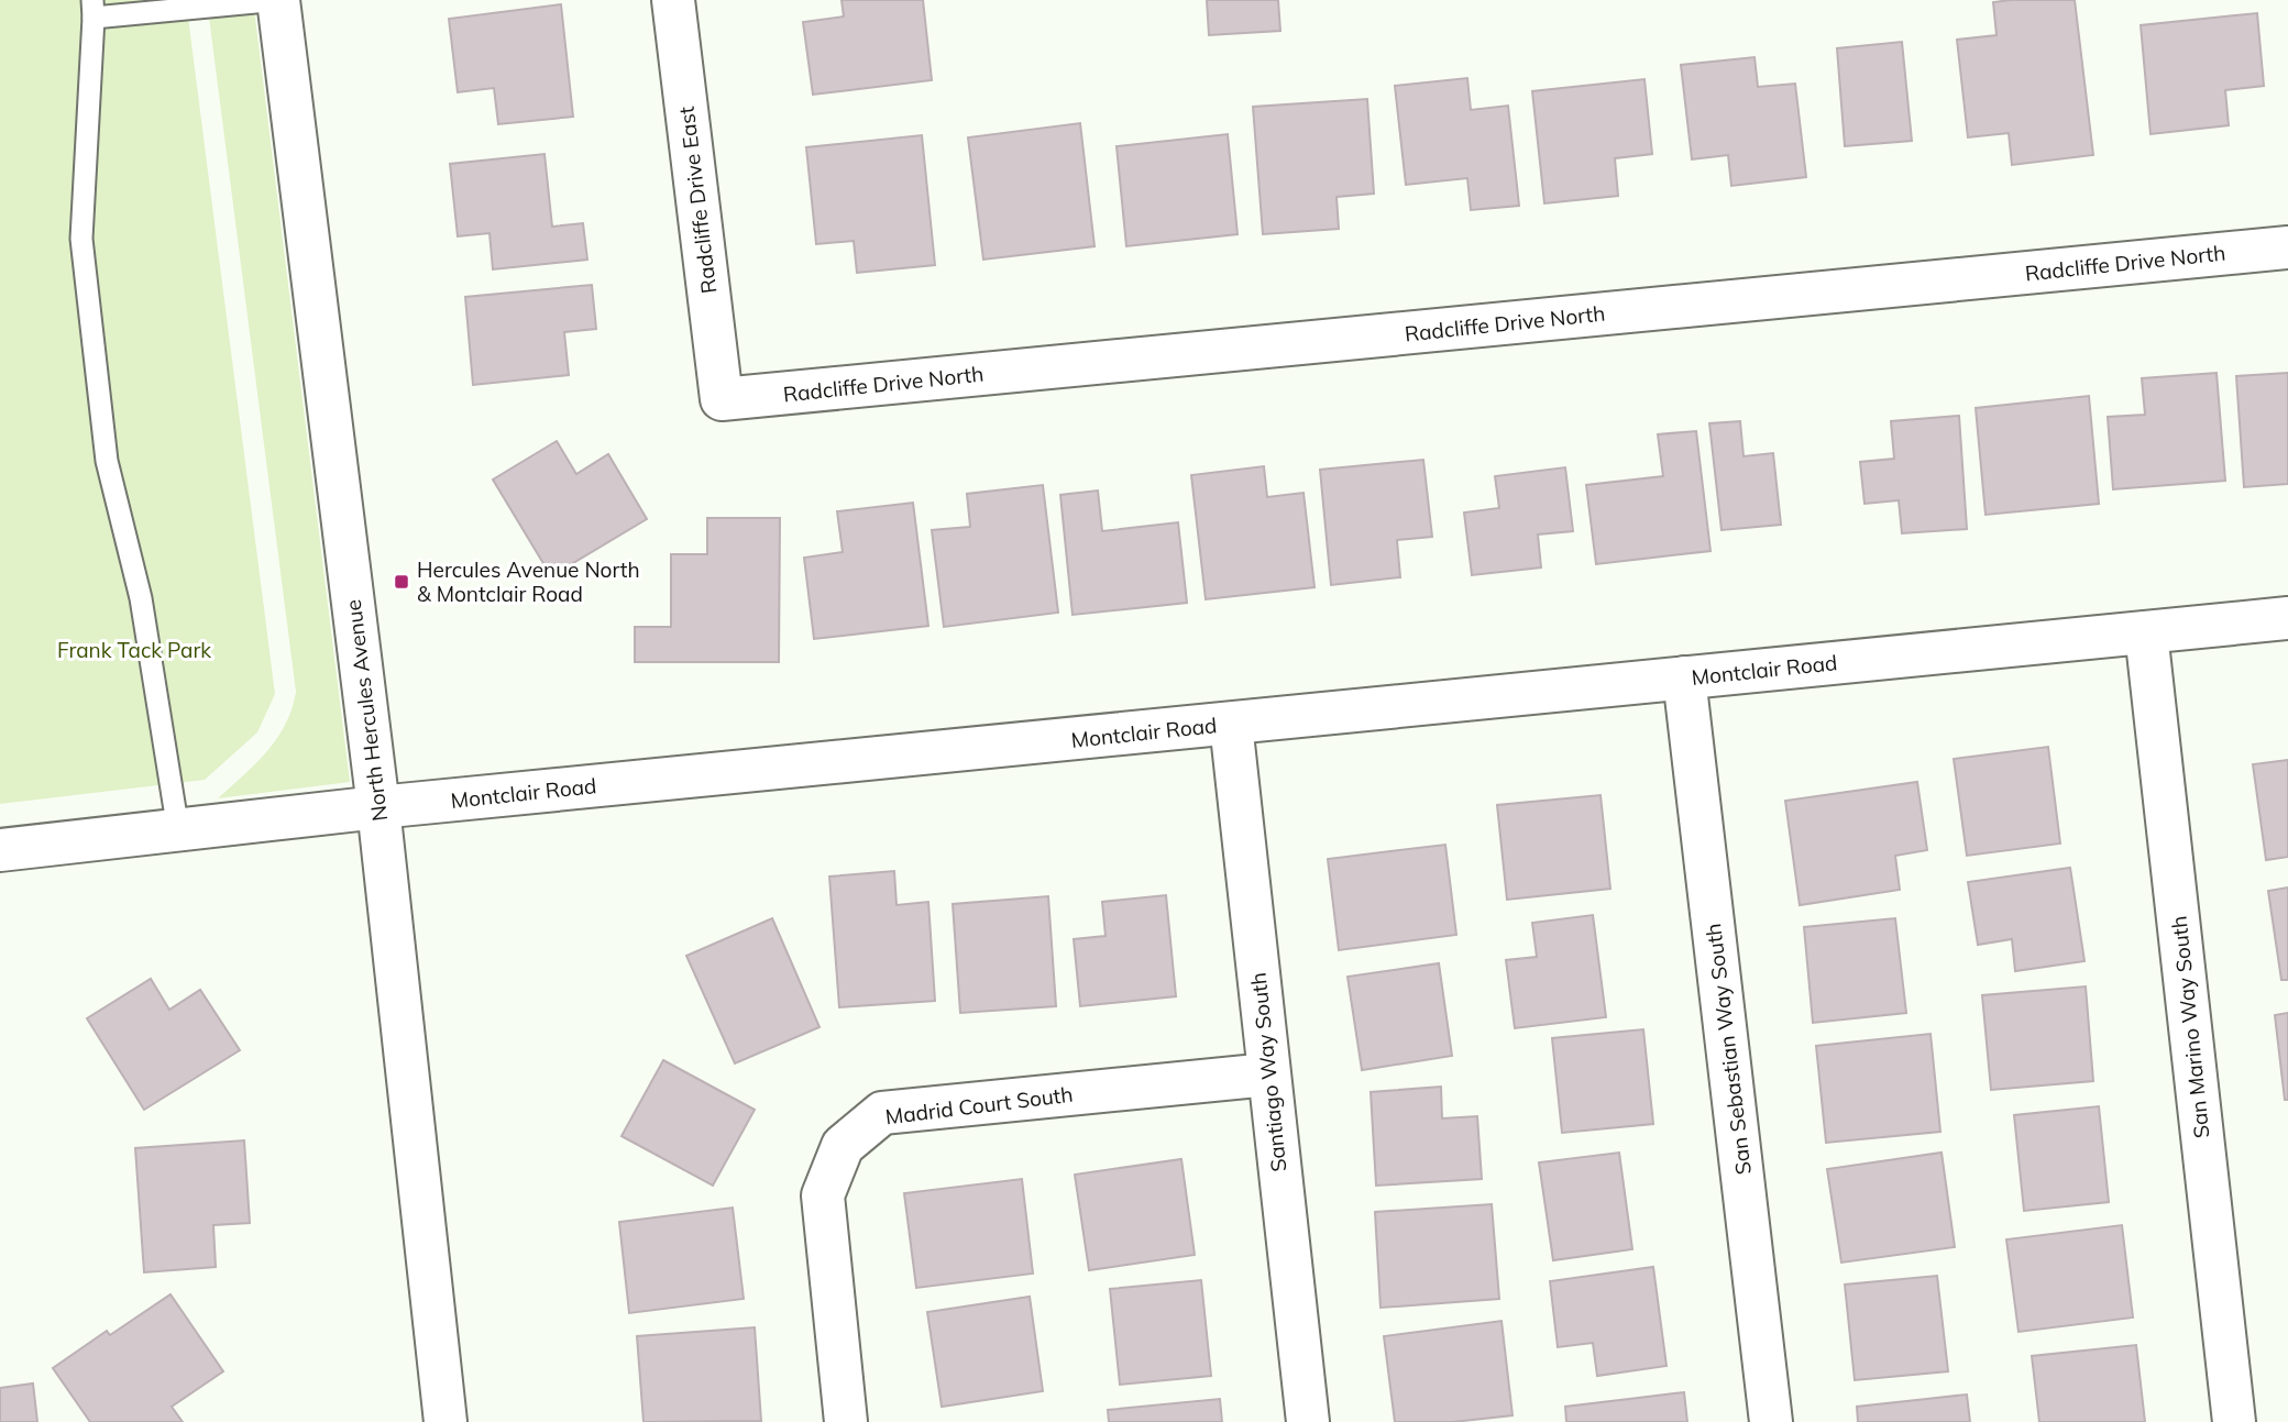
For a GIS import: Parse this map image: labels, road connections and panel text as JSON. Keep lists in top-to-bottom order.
{
  "streets": {
    "street": [
      "Radcliffe Drive East",
      "Radcliffe Drive North",
      "Montclair Road",
      "North Hercules Avenue",
      "San Marino Way South",
      "San Sebastian Way South",
      "Santiago Way South",
      "Madrid Court South"
    ]
  },
  "crossings": [
    ["Radcliffe Drive East", "Radcliffe Drive North"],
    ["Montclair Road", "North Hercules Avenue"],
    ["Montclair Road", "San Marino Way South"],
    ["Montclair Road", "San Sebastian Way South"],
    ["Montclair Road", "Santiago Way South"],
    ["Santiago Way South", "Madrid Court South"]
  ],
  "parks": ["Frank Tack Park"],
  "places": {
    "transit": ["Hercules Avenue North & Montclair Road"]
  }
}
